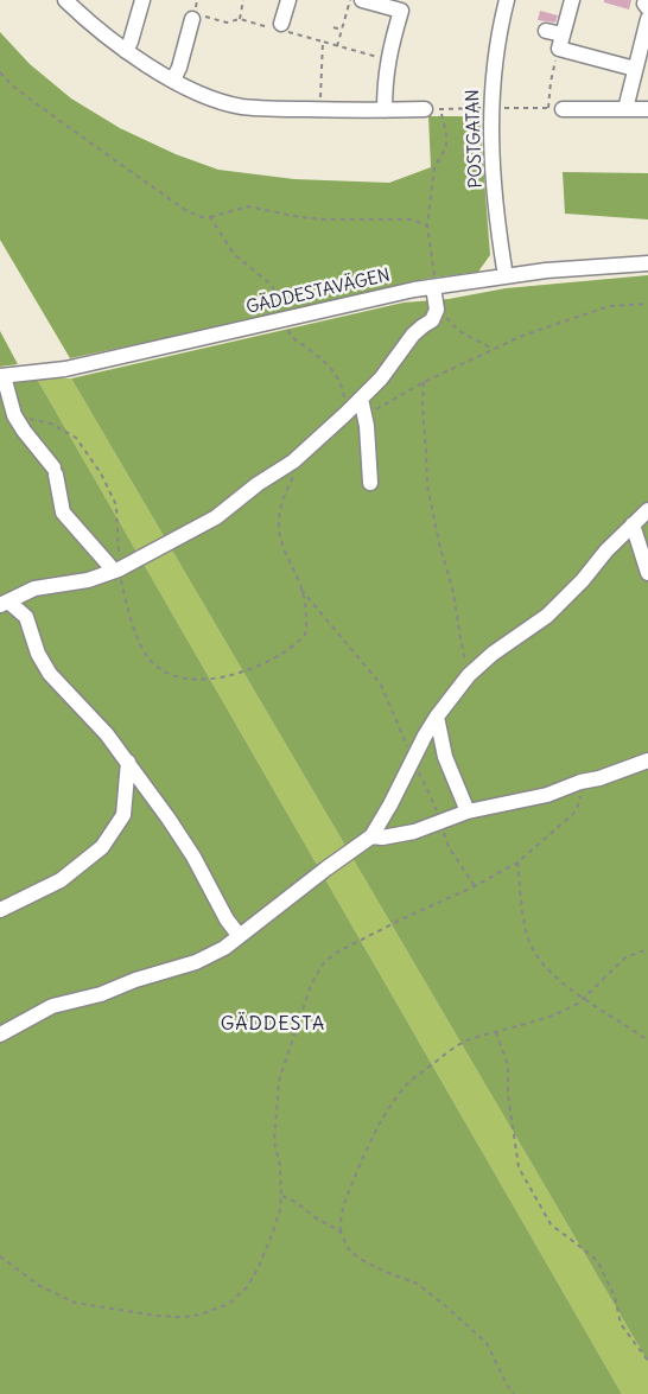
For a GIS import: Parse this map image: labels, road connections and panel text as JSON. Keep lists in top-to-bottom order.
{
  "streets": {
    "street": ["POSTGATAN", "GÄDDESTAVÄGEN"]
  },
  "crossings": [
    ["POSTGATAN", "GÄDDESTAVÄGEN"]
  ],
  "districts": ["GÄDDESTA"]
}
